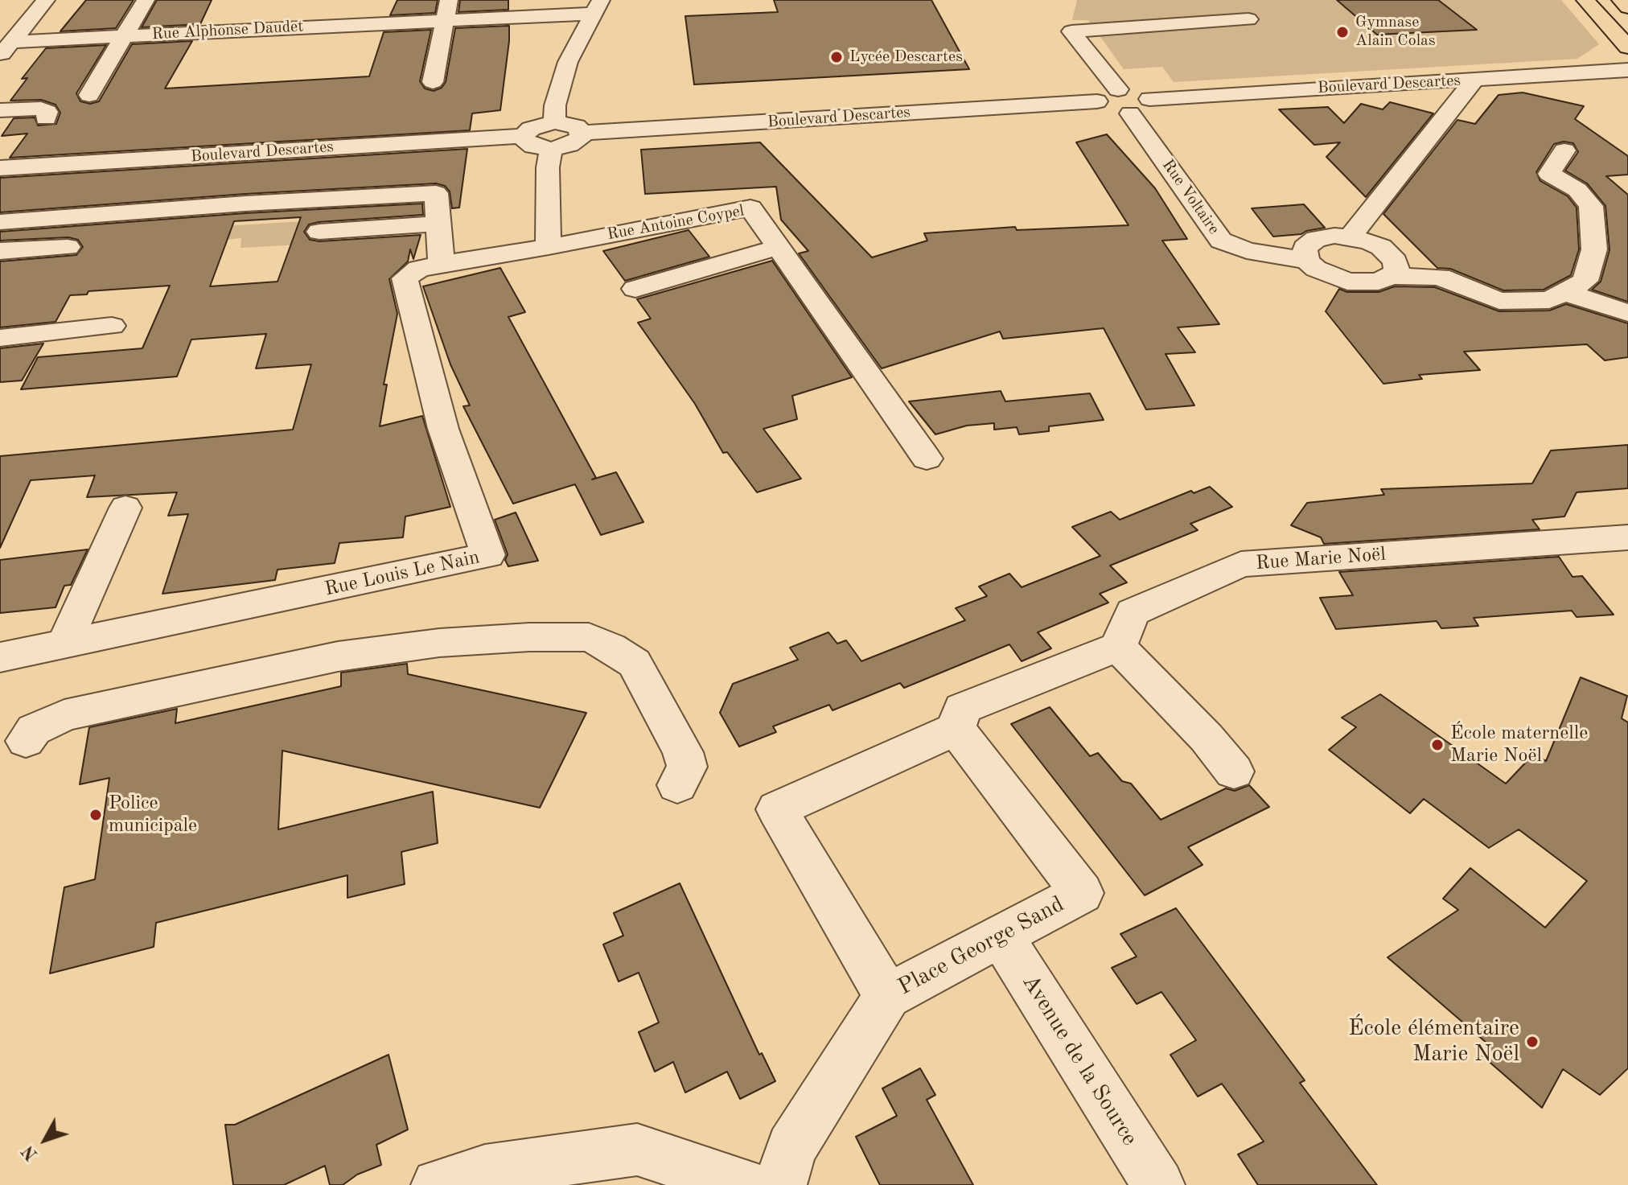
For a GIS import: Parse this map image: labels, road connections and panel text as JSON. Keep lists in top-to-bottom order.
{
  "streets": {
    "street": [
      "Rue Alphonse Daudet",
      "Boulevard Descartes",
      "Rue Voltaire",
      "Rue Antoine Coypel",
      "Rue Marie Noël",
      "Rue Louis Le Nain",
      "Place George Sand",
      "Avenue de la Source"
    ]
  },
  "crossings": [
    ["Boulevard Descartes", "Rue Voltaire"],
    ["Rue Antoine Coypel", "Rue Louis Le Nain"],
    ["Place George Sand", "Avenue de la Source"]
  ],
  "places": [
    "Gymnase Alain Colas",
    "Lycée Descartes",
    "École maternelle Marie Noël",
    "Police municipale",
    "École élémentaire Marie Noël"
  ],
  "north": "bottom left"
}
